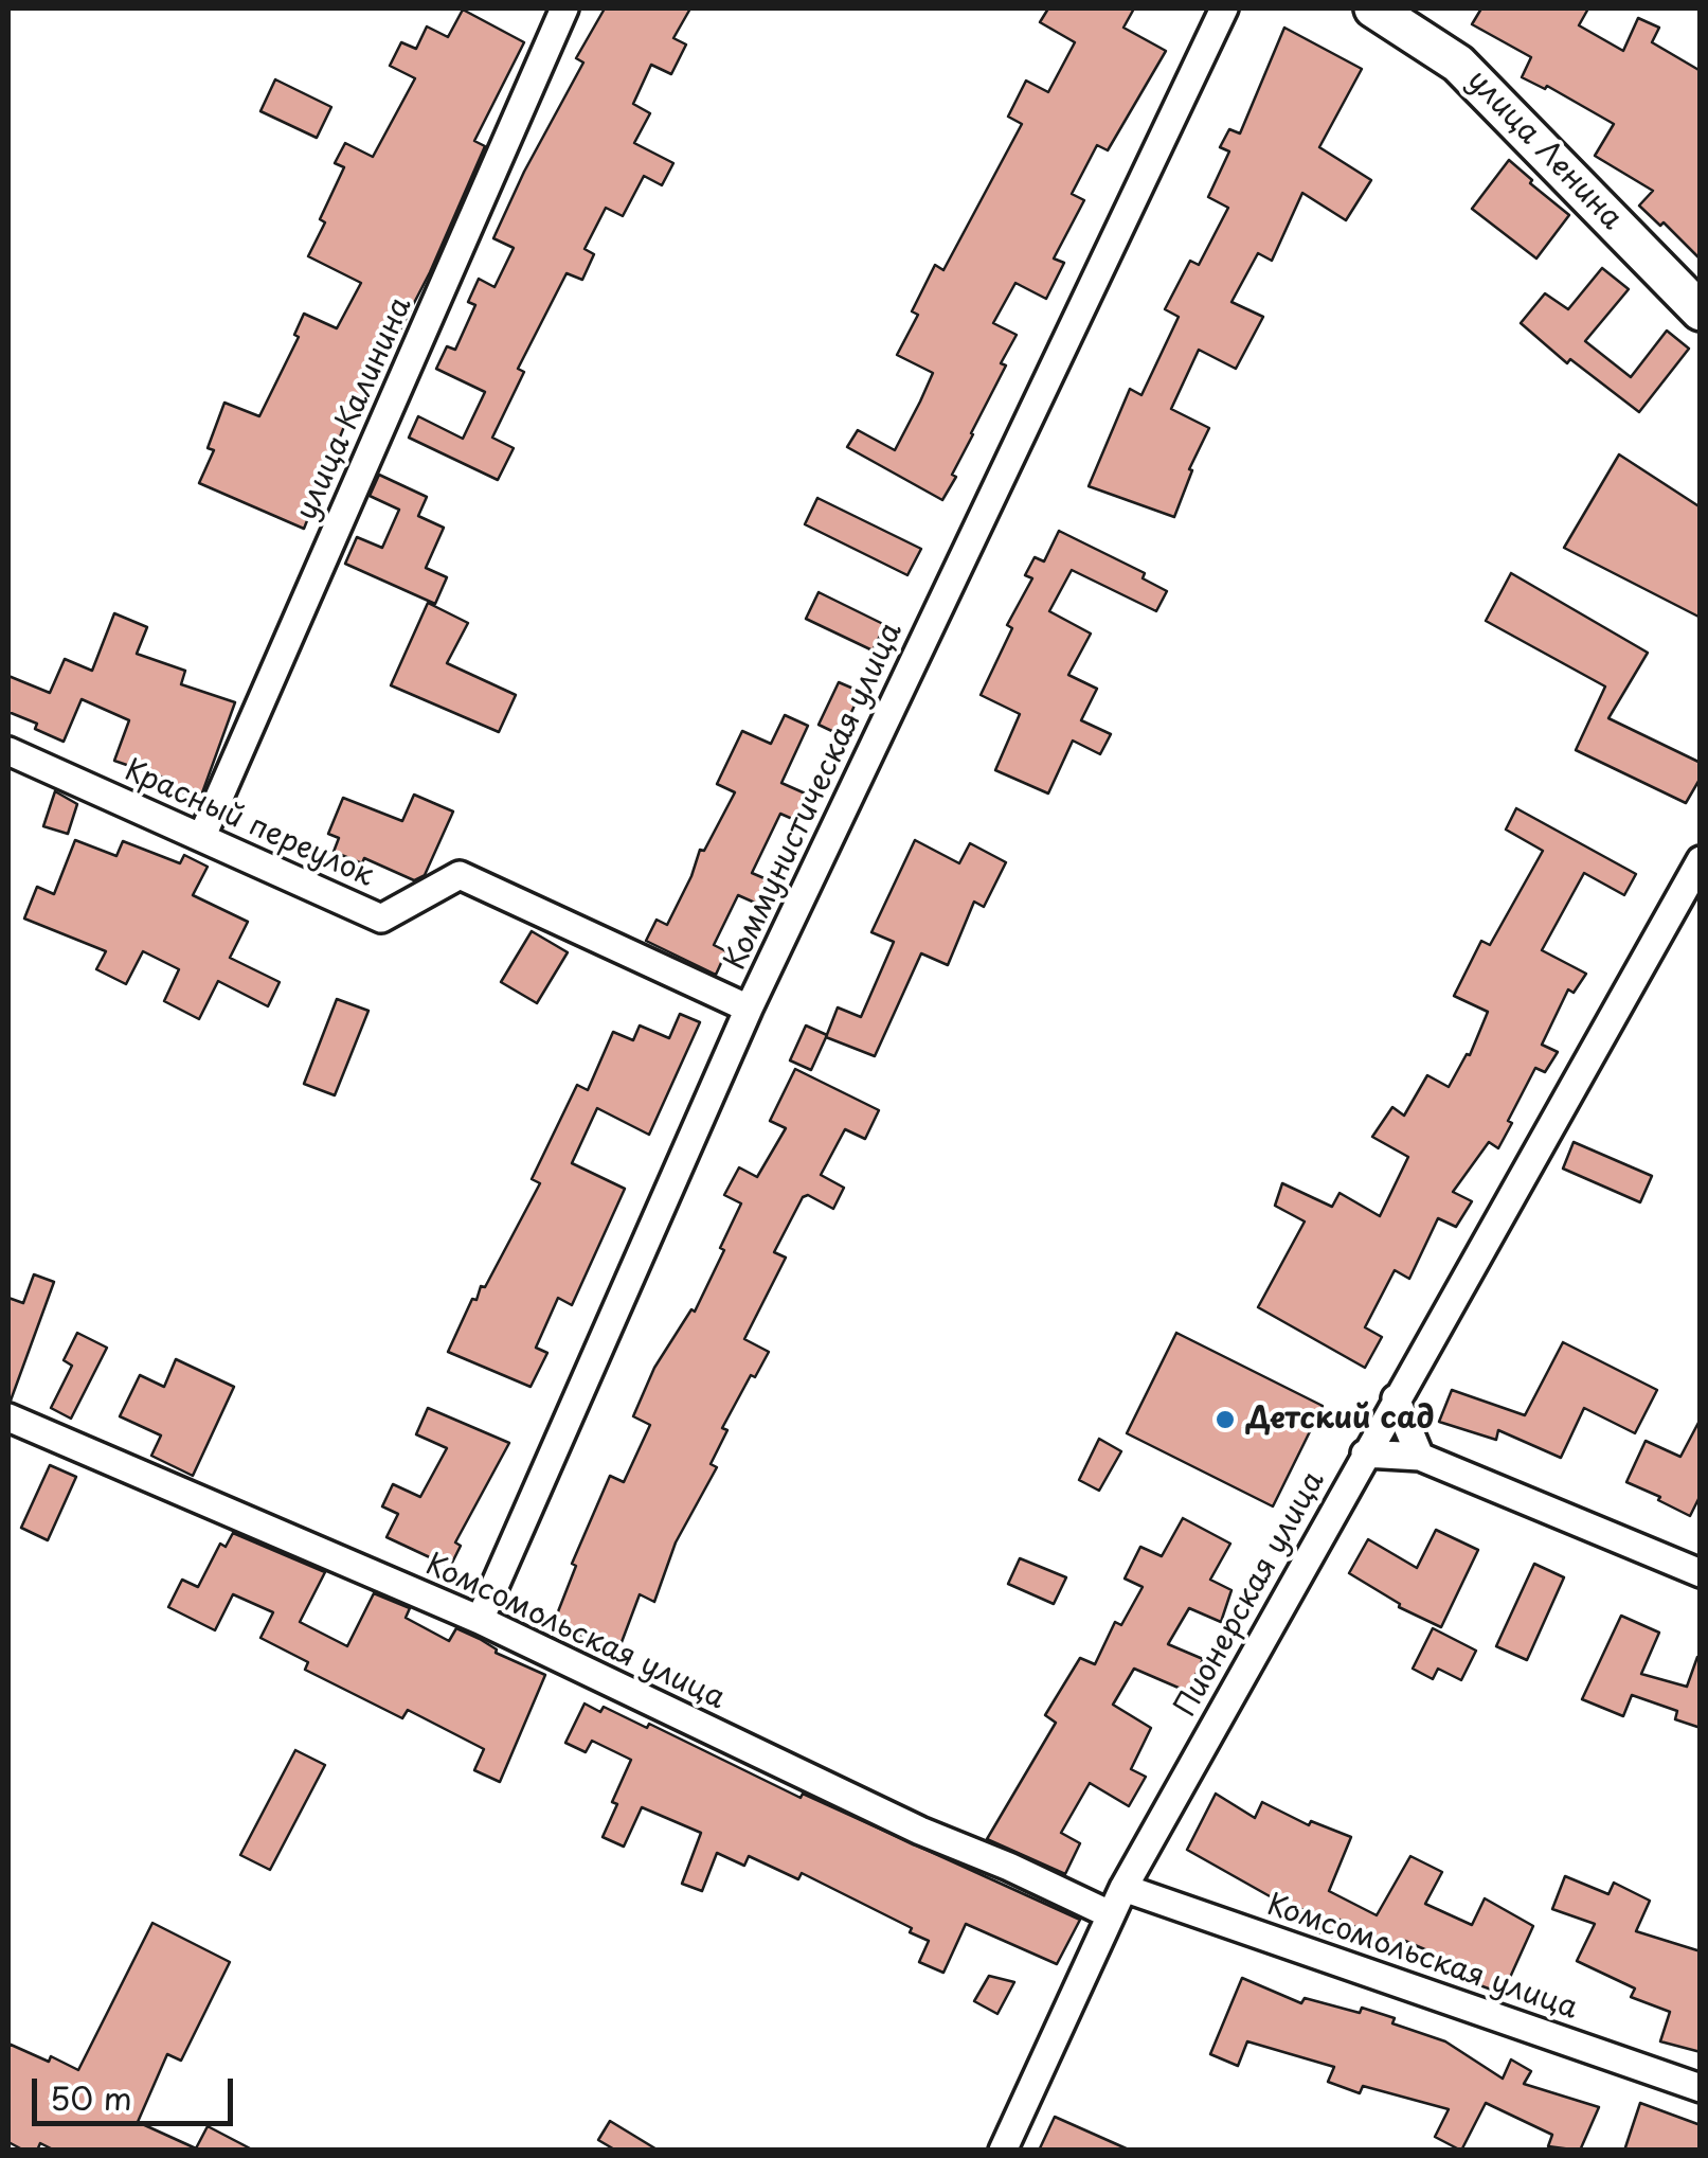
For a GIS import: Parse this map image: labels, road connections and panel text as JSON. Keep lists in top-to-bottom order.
{
  "streets": {
    "street": [
      "улица Ленина",
      "улица Калинина",
      "Коммунистическая улица",
      "Красный переулок",
      "Пионерская улица",
      "Комсомольская улица"
    ]
  },
  "crossings": [
    ["улица Калинина", "Красный переулок"],
    ["Коммунистическая улица", "Красный переулок"],
    ["Коммунистическая улица", "Комсомольская улица"],
    ["Пионерская улица", "Комсомольская улица"]
  ],
  "places": ["Детский сад"],
  "scale_bar": "50 m"
}
